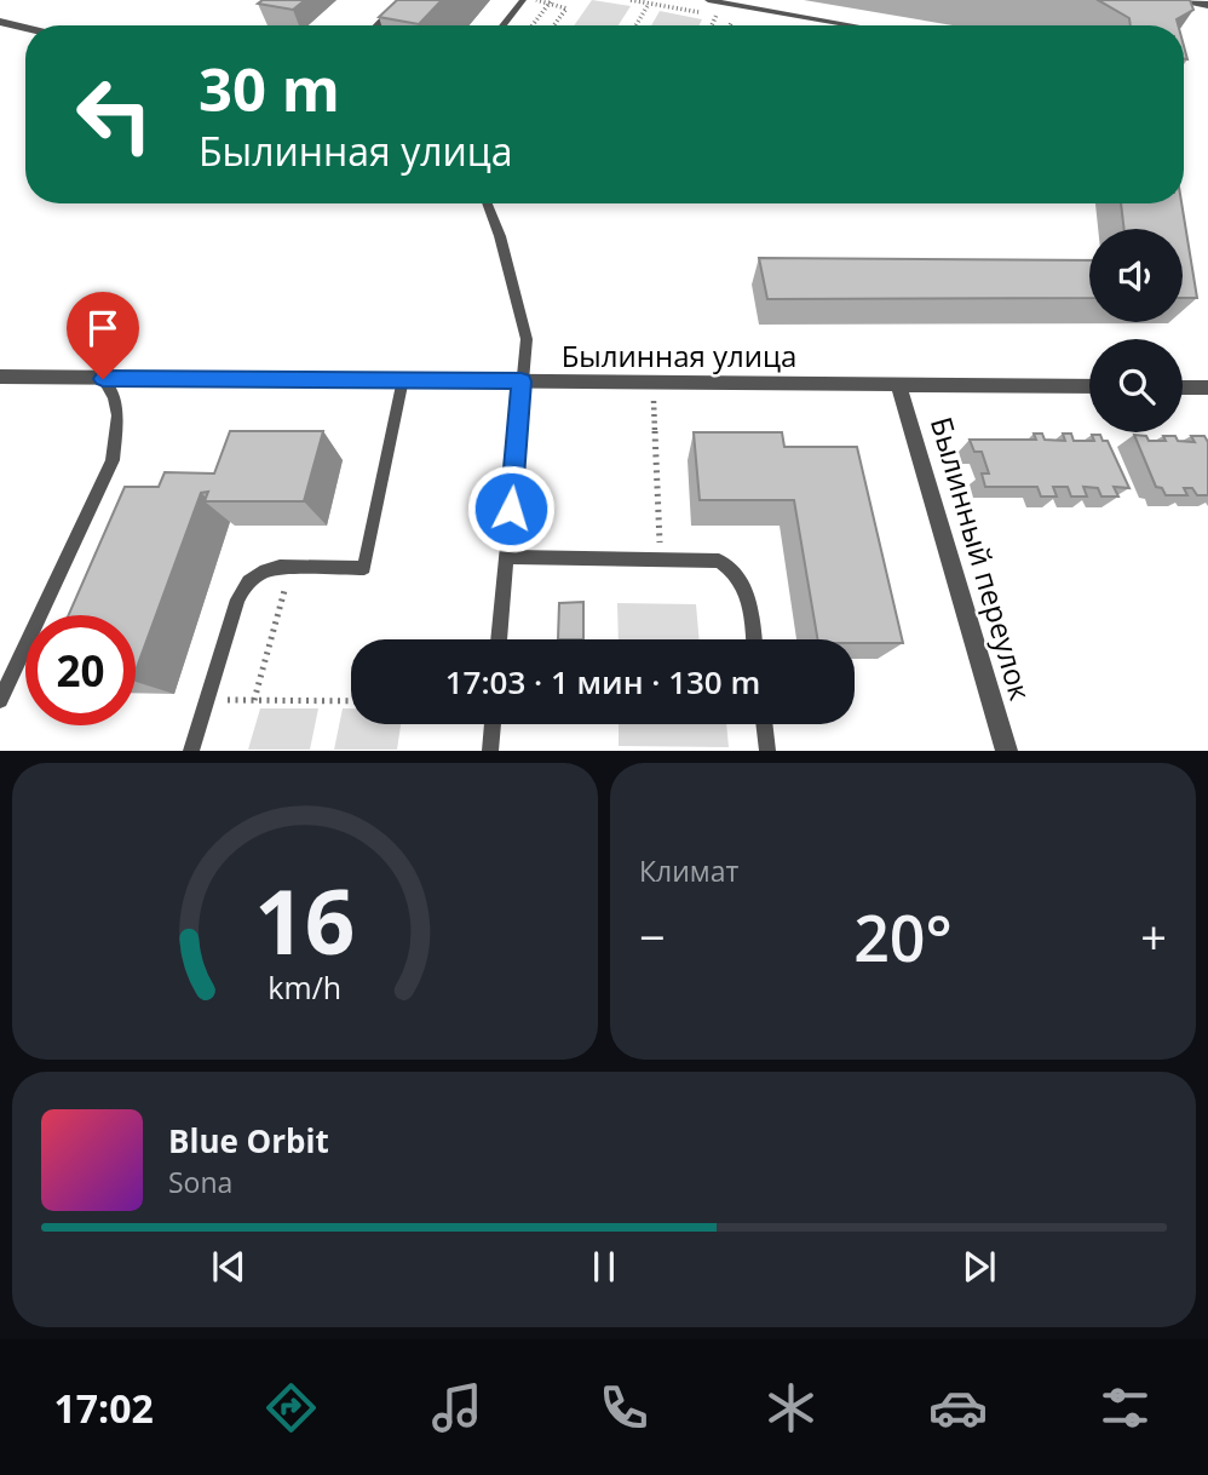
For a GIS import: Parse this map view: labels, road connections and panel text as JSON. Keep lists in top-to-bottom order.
{
  "streets": {
    "street": ["Былинная улица", "Былинный переулок"]
  },
  "crossings": [
    ["Былинная улица", "Былинный переулок"]
  ],
  "page": {
    "turn": ["30 m", "Былинная улица"],
    "limit": "20",
    "trip": "17:03 · 1 мин · 130 m",
    "tile": "Климат",
    "heat": ["−", "20°", "+"],
    "song": ["Blue Orbit", "Sona"],
    "tabs": "17:02",
    "gauge": ["16", "km/h"]
  }
}
